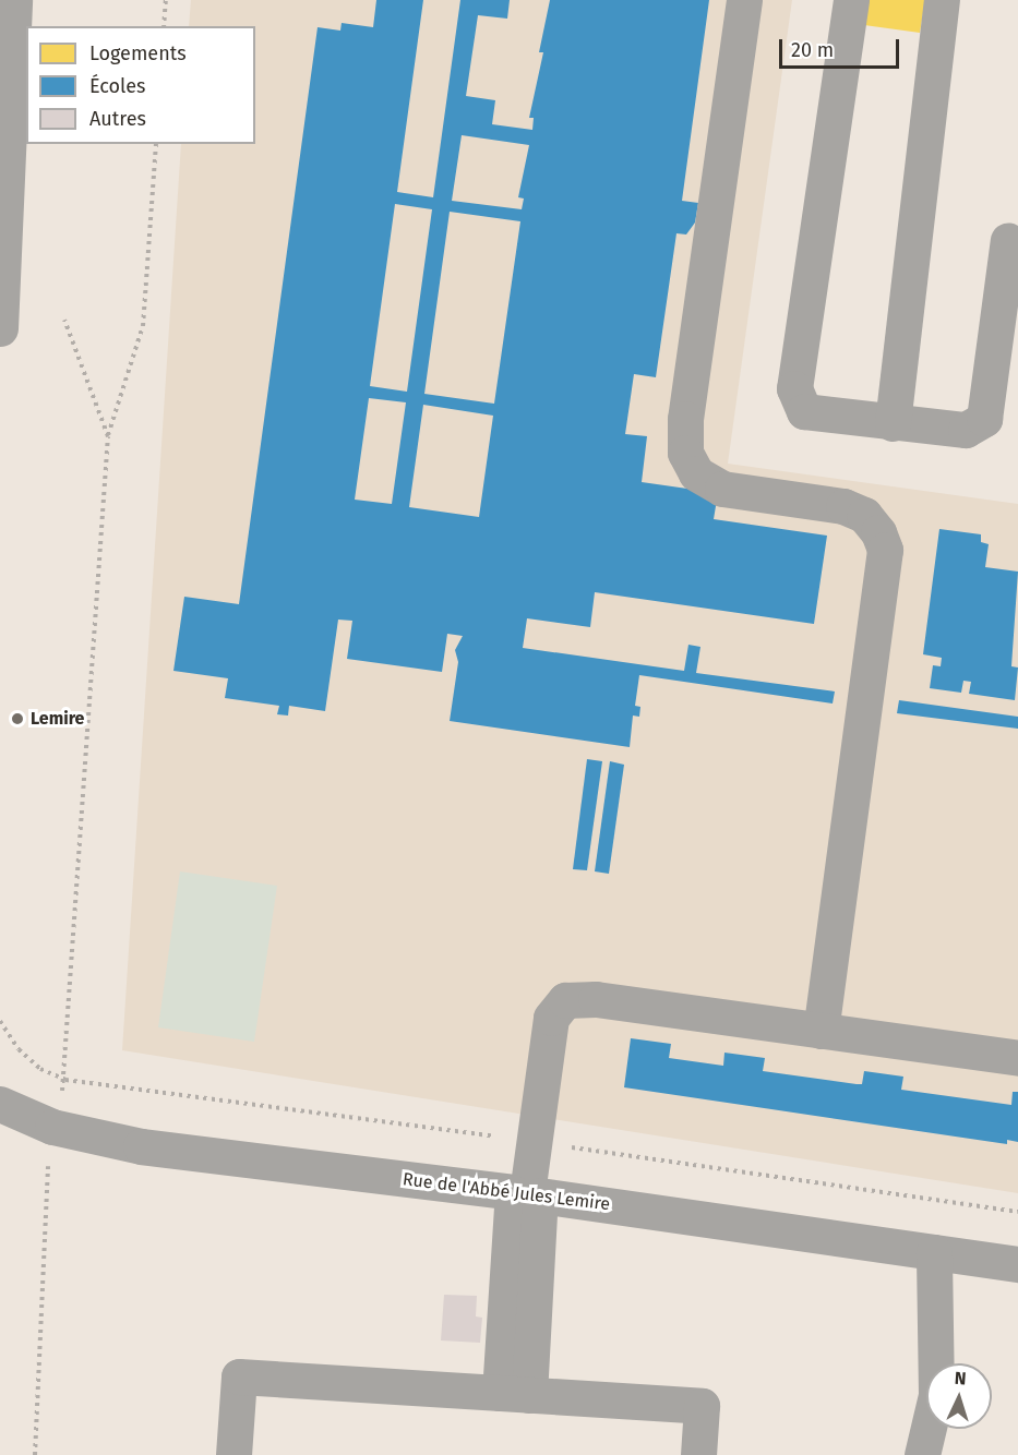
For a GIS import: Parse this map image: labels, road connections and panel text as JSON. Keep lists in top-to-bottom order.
{
  "streets": {
    "street": ["Rue de l'Abbé Jules Lemire"]
  },
  "places": ["Lemire"],
  "legend": ["Logements", "Écoles", "Autres"],
  "scale_bar": "20 m",
  "north": "top"
}
